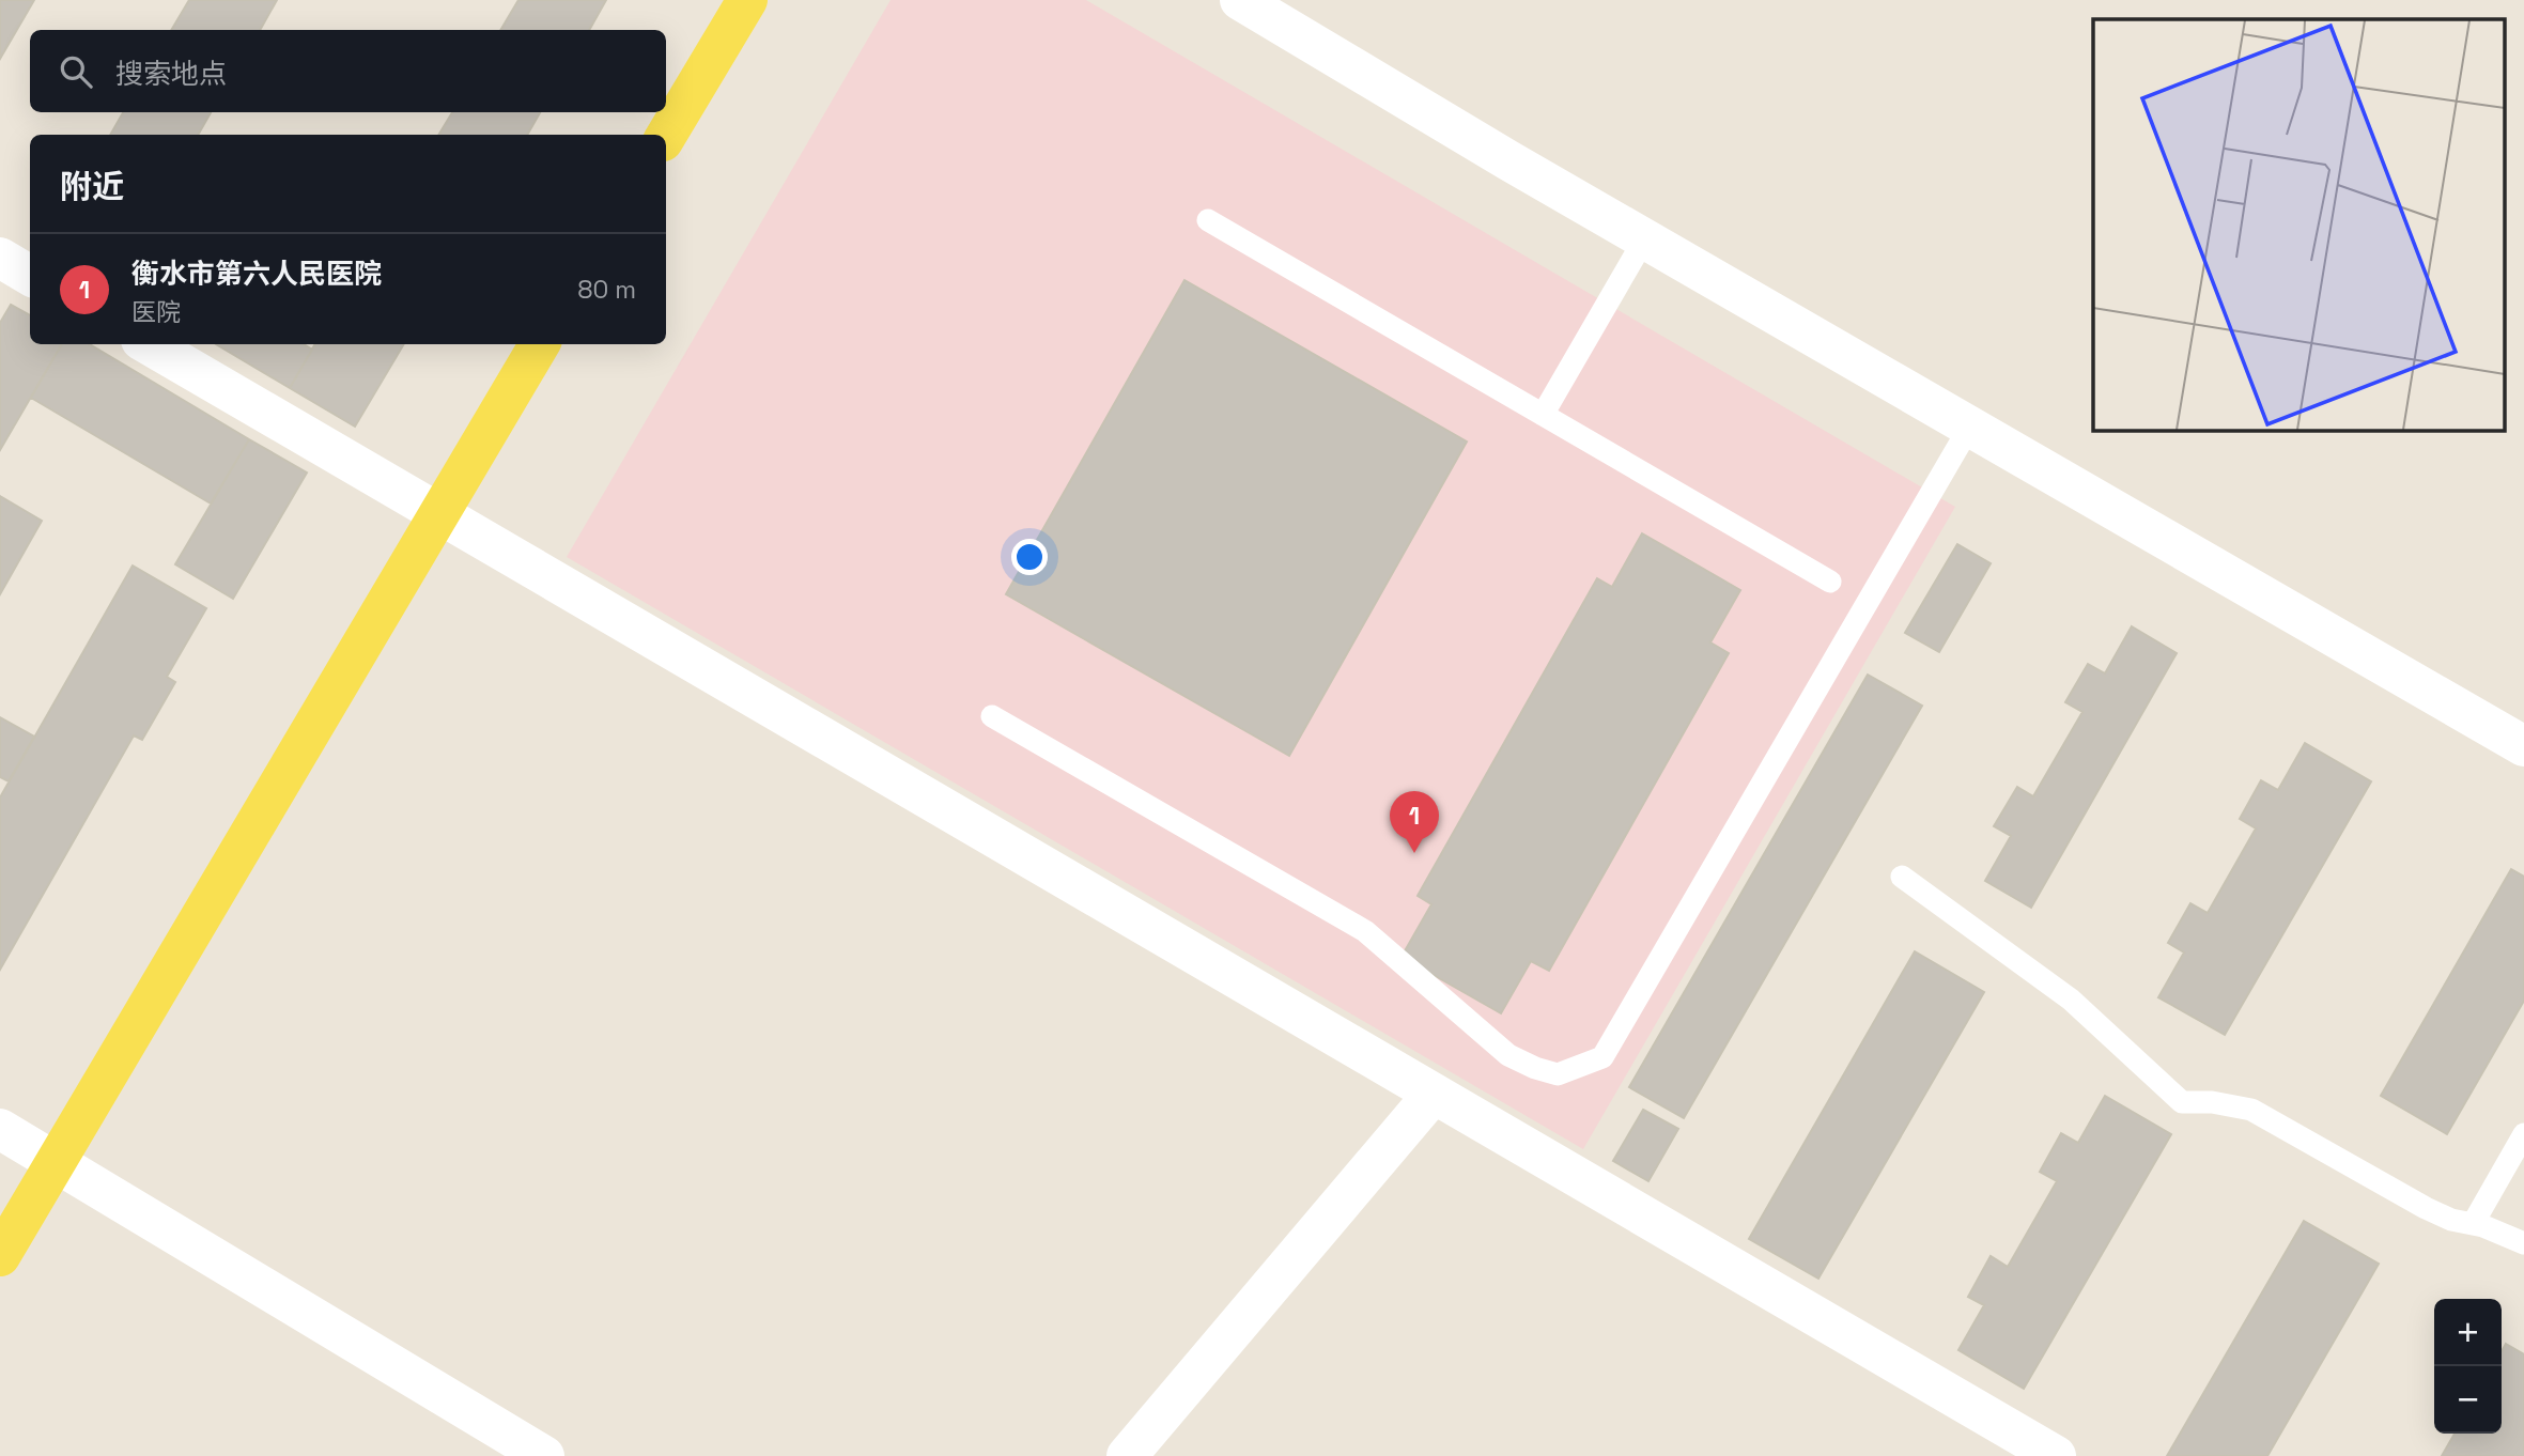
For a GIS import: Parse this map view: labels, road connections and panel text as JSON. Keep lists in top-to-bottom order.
{
  "page": {
    "search": "搜索地点",
    "heading": "附近",
    "list": [
      {
        "mark": "1",
        "name": "衡水市第六人民医院",
        "note": "医院",
        "value": "80 m"
      }
    ],
    "pins": "1",
    "map_buttons": ["+", "−"]
  }
}
